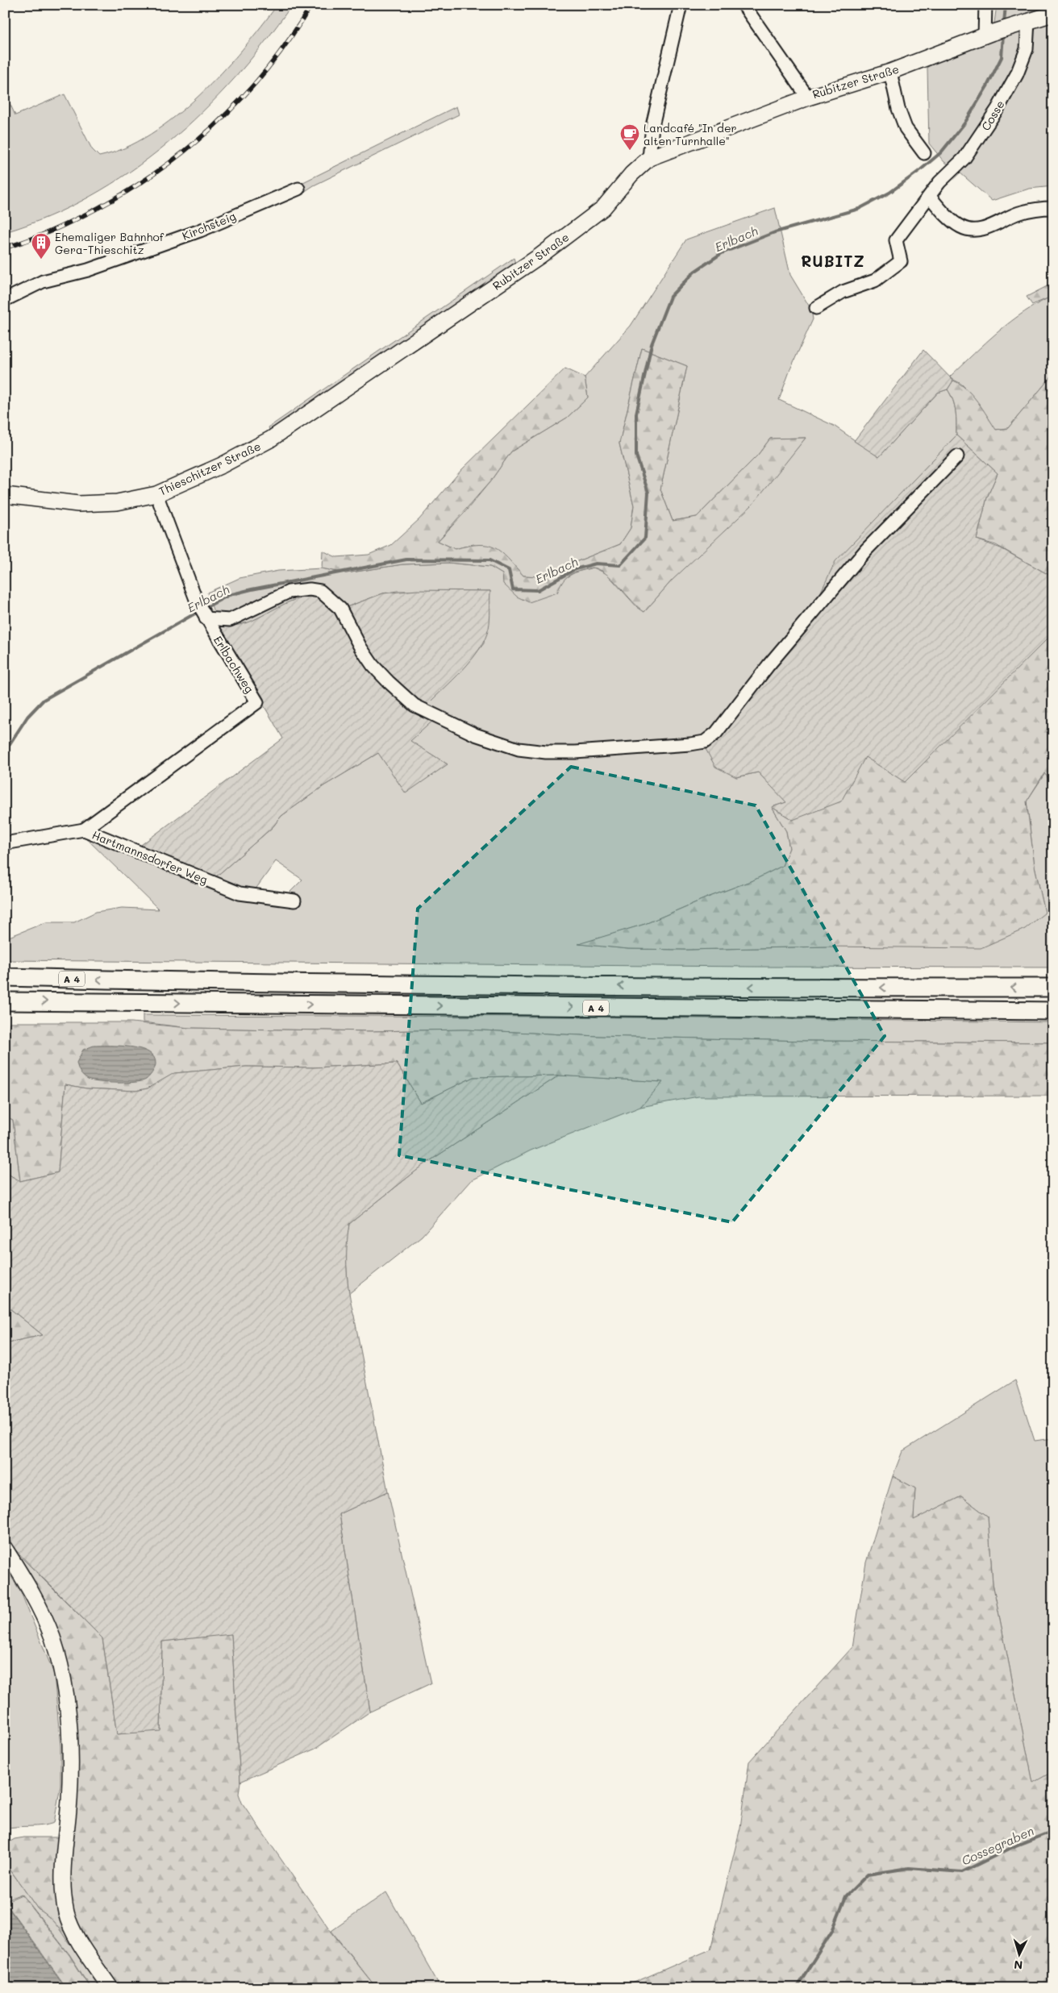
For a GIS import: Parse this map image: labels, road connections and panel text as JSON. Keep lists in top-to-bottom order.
{
  "streets": {
    "highway": ["A 4"],
    "main road": ["Rubitzer Straße", "Thieschitzer Straße"],
    "street": [
      "Cosse",
      "Kirchsteig",
      "Erlbachweg",
      "Hartmannsdorfer Weg"
    ]
  },
  "crossings": [
    ["Rubitzer Straße", "Cosse"],
    ["Rubitzer Straße", "Thieschitzer Straße"],
    ["Thieschitzer Straße", "Erlbachweg"],
    ["Erlbachweg", "Hartmannsdorfer Weg"]
  ],
  "districts": ["RUBITZ"],
  "water": ["Erlbach", "Cossegraben"],
  "places": {
    "cafe": ["Landcafé \"In der alten Turnhalle\""],
    "building": ["Ehemaliger Bahnhof Gera-Thieschitz"]
  },
  "north": "bottom"
}
